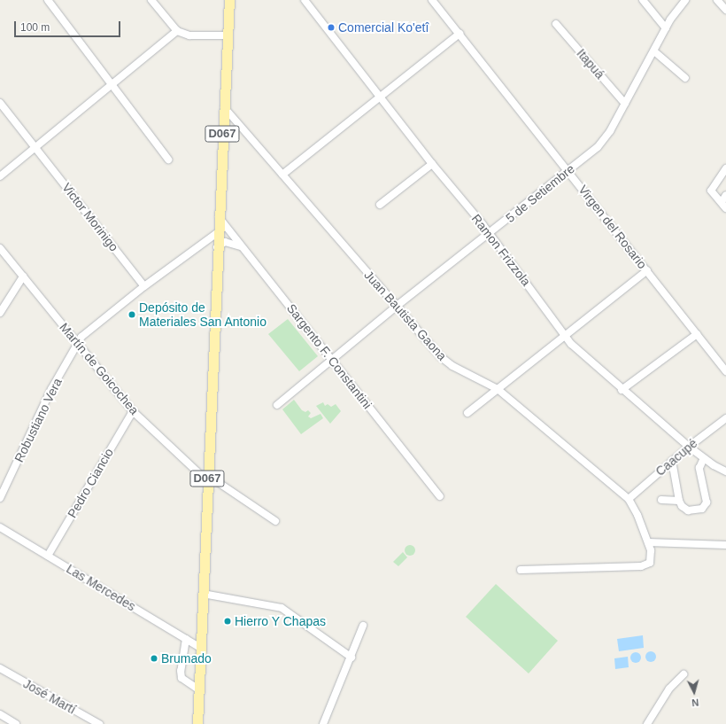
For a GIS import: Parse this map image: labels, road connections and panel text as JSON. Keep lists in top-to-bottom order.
{
  "streets": {
    "main road": ["D067"],
    "street": [
      "Itapuá",
      "5 de Setiembre",
      "Victor Morinigo",
      "Virgen del Rosario",
      "Ramon Frizzola",
      "Juan Bautista Gaona",
      "Sargento F. Constantini",
      "Martín de Goicochea",
      "Robustiano Vera",
      "Caacupé",
      "Pedro Ciancio",
      "Las Mercedes",
      "José Martí"
    ]
  },
  "crossings": [
    ["Itapuá", "5 de Setiembre"],
    ["D067", "Juan Bautista Gaona"],
    ["D067", "Sargento F. Constantini"],
    ["D067", "Martín de Goicochea"],
    ["D067", "Robustiano Vera"],
    ["D067", "Las Mercedes"],
    ["5 de Setiembre", "Virgen del Rosario"],
    ["5 de Setiembre", "Ramon Frizzola"],
    ["5 de Setiembre", "Juan Bautista Gaona"],
    ["5 de Setiembre", "Sargento F. Constantini"],
    ["Victor Morinigo", "Robustiano Vera"],
    ["Ramon Frizzola", "Caacupé"],
    ["Juan Bautista Gaona", "Caacupé"],
    ["Martín de Goicochea", "Robustiano Vera"],
    ["Martín de Goicochea", "Pedro Ciancio"],
    ["Pedro Ciancio", "Las Mercedes"]
  ],
  "places": [
    "Comercial Ko'etî",
    "Depósito de Materiales San Antonio",
    "Hierro Y Chapas",
    "Brumado"
  ],
  "scale_bar": "100 m",
  "north": "bottom"
}
